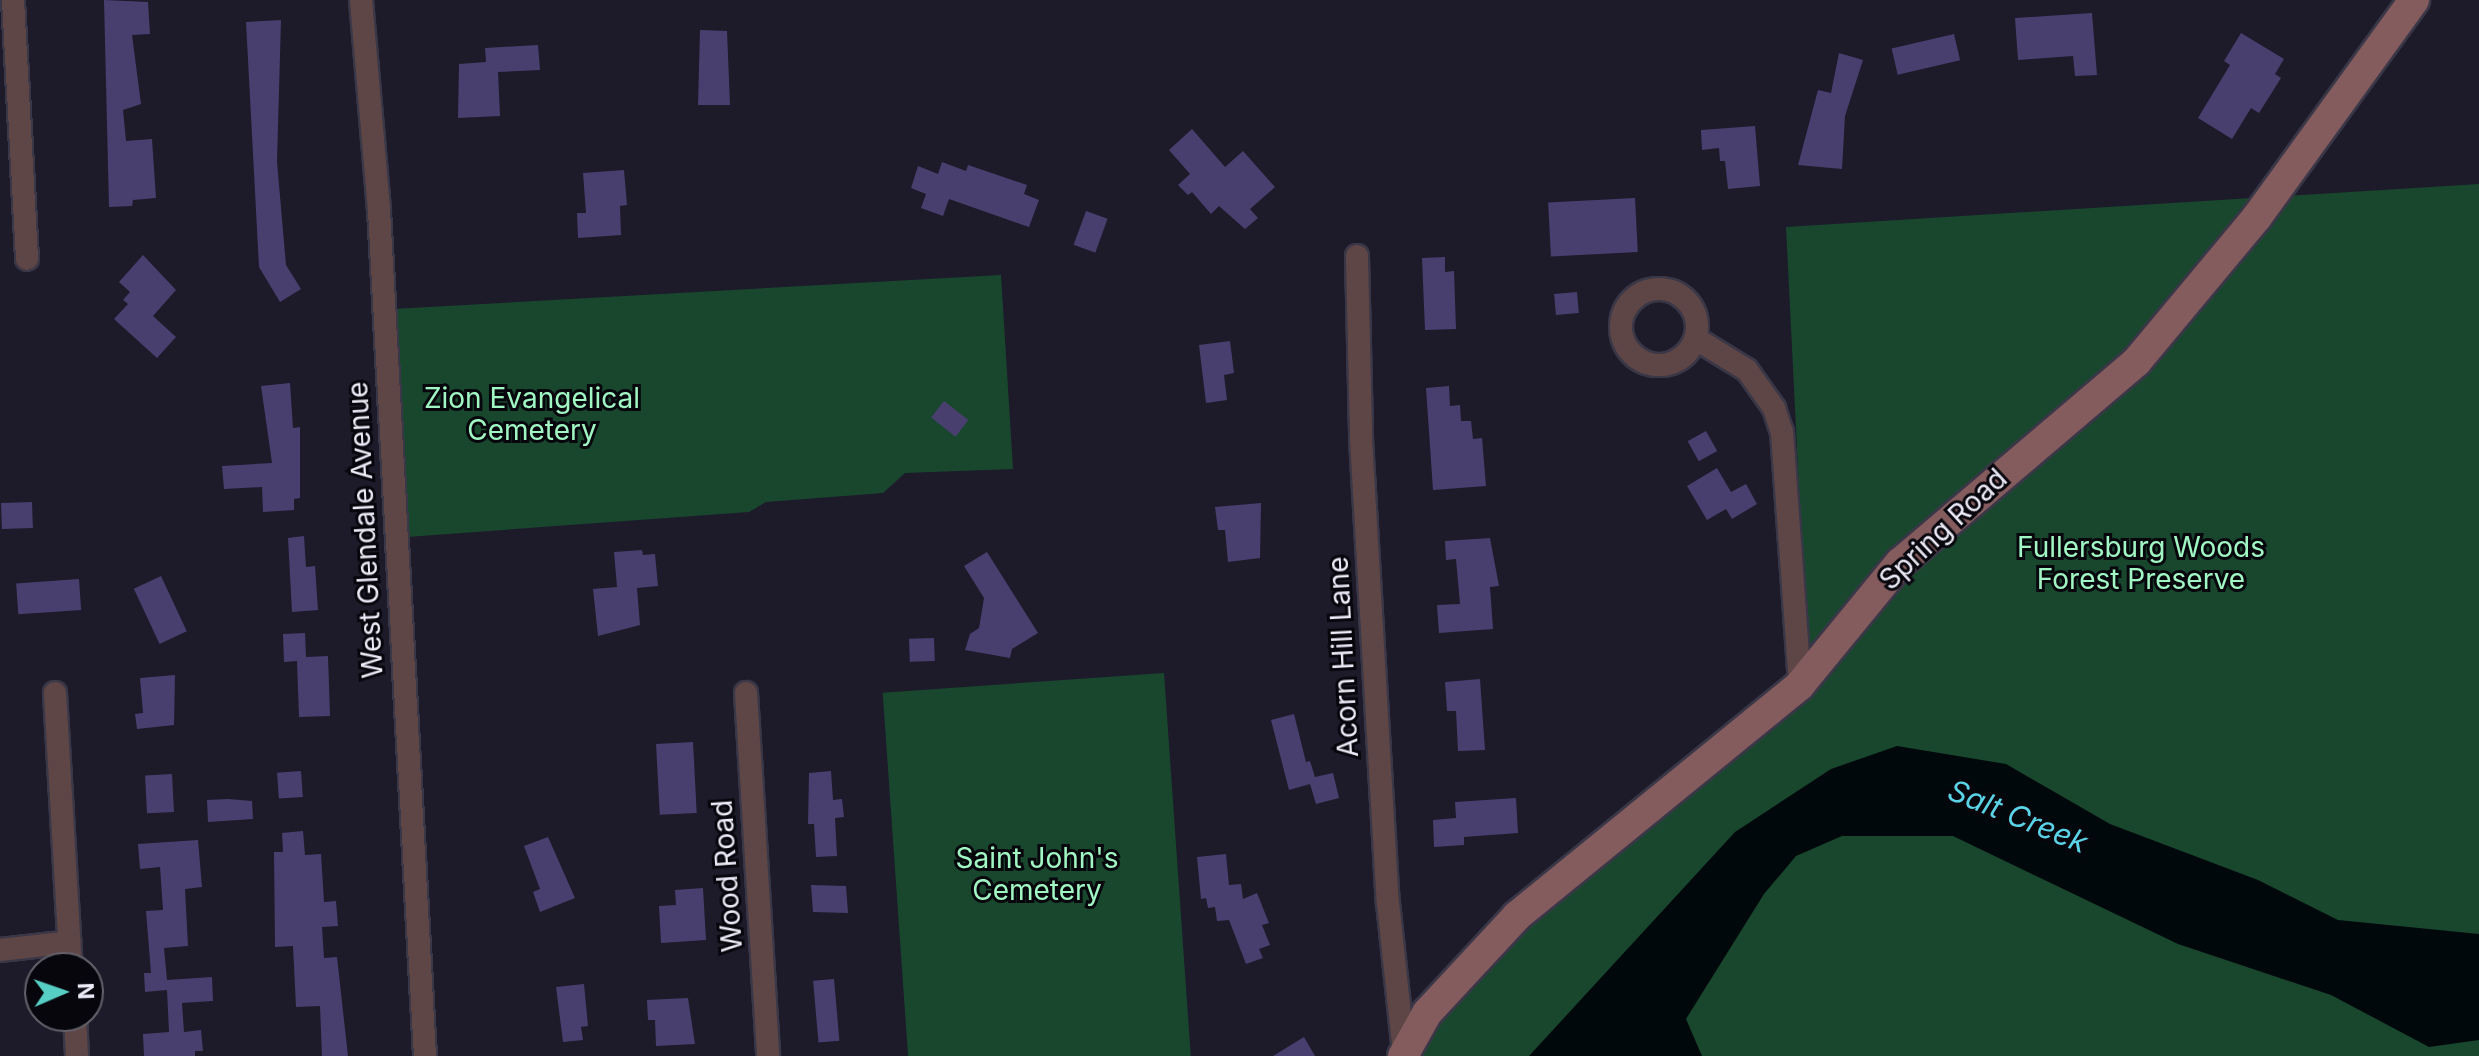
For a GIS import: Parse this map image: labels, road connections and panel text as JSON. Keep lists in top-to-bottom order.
{
  "streets": {
    "street": [
      "Spring Road",
      "West Glendale Avenue",
      "Acorn Hill Lane",
      "Wood Road"
    ]
  },
  "crossings": [
    ["Spring Road", "Acorn Hill Lane"]
  ],
  "water": ["Salt Creek"],
  "parks": ["Zion Evangelical Cemetery", "Fullersburg Woods Forest Preserve", "Saint John's Cemetery"],
  "north": "right"
}
